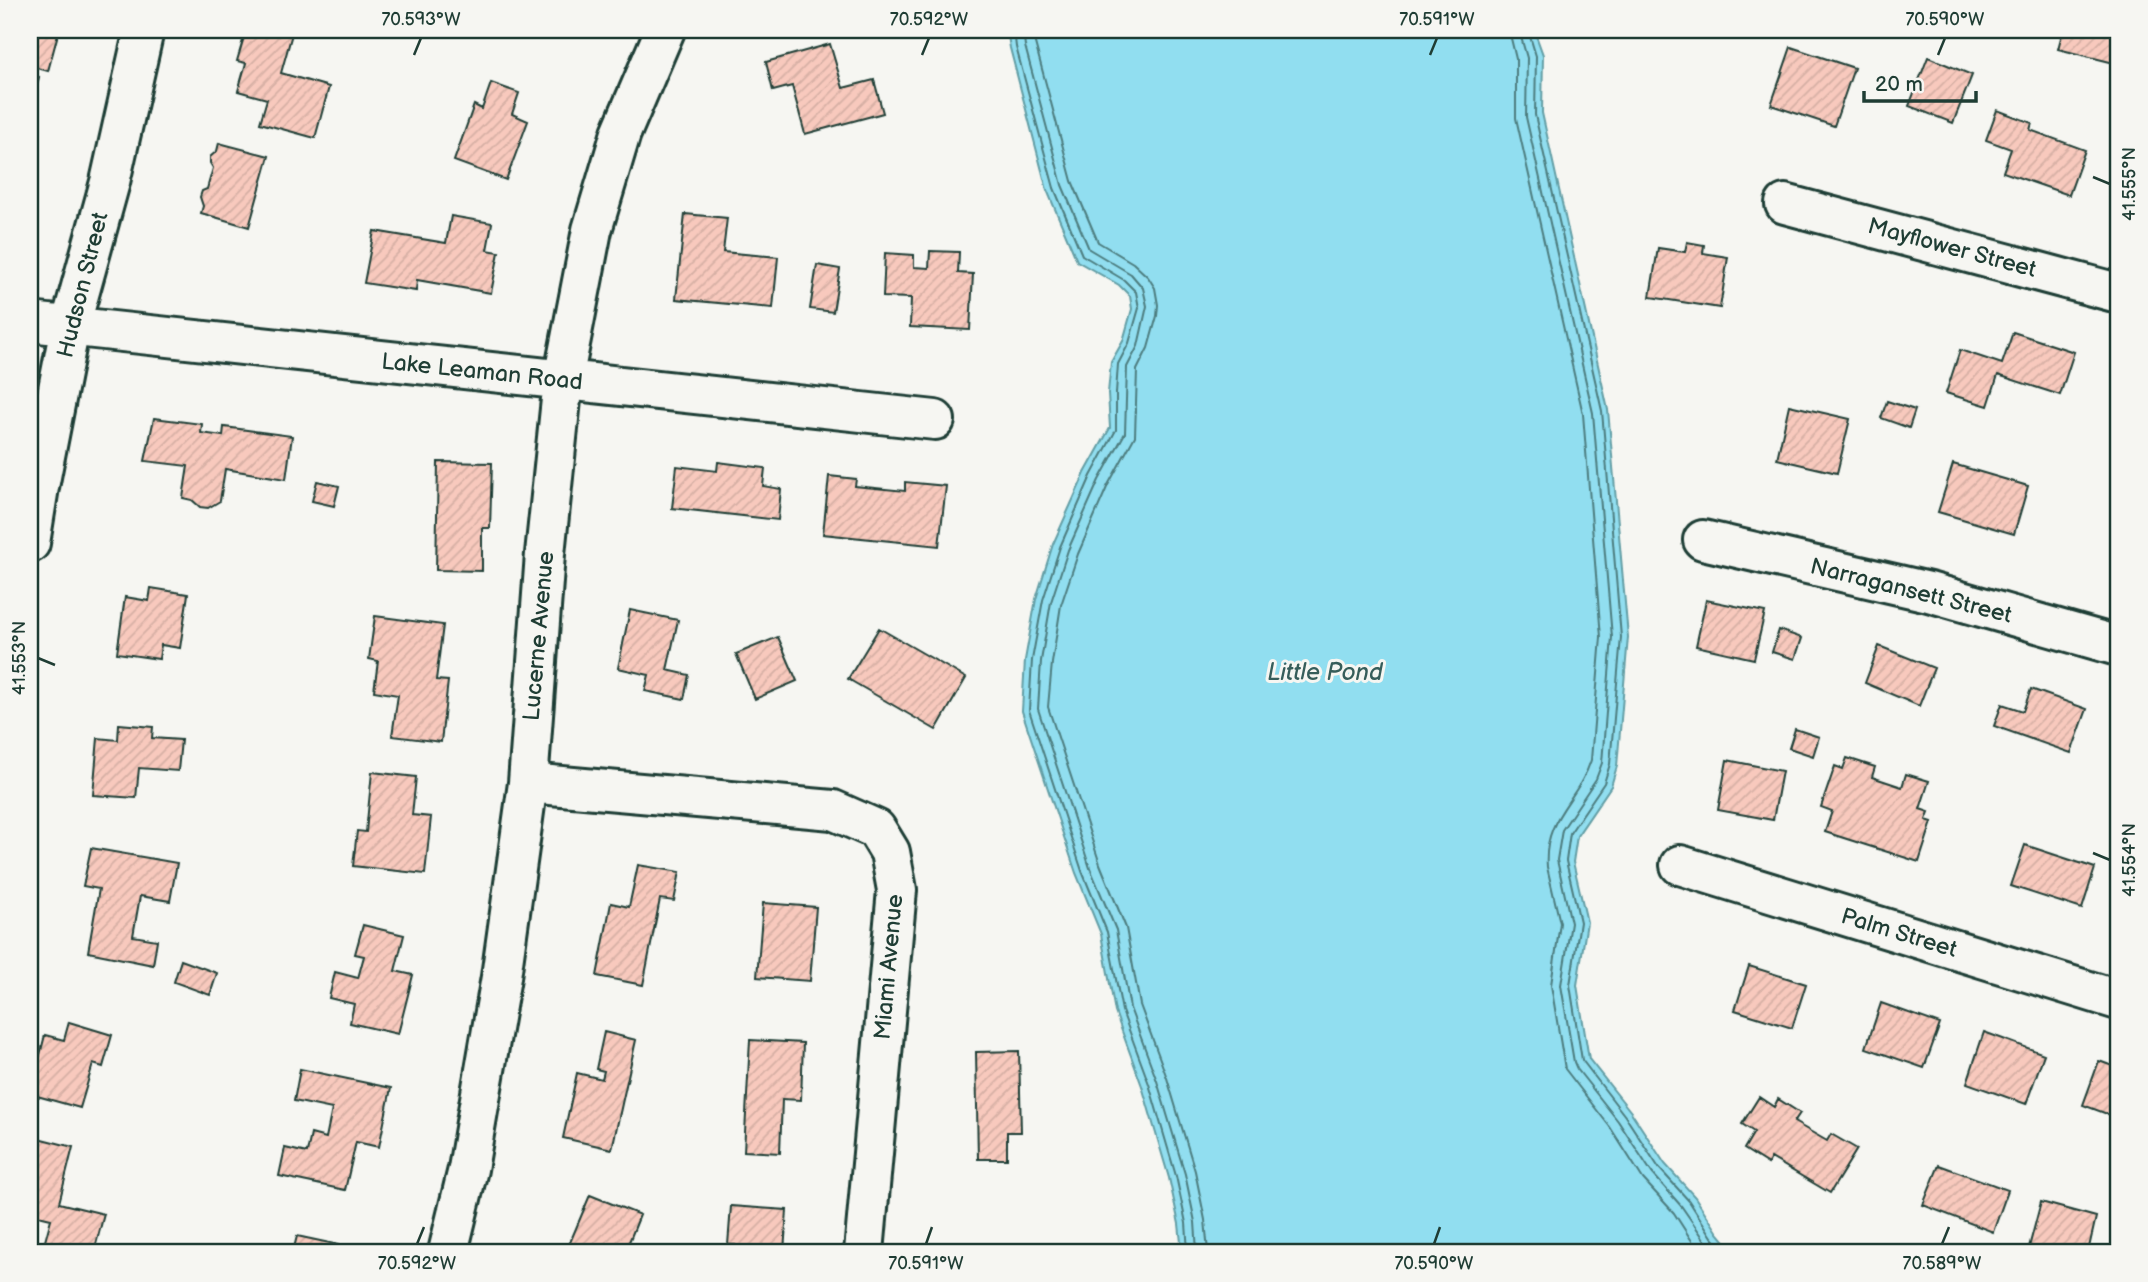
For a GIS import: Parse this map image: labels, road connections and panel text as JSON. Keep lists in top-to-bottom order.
{
  "streets": {
    "street": [
      "Mayflower Street",
      "Hudson Street",
      "Lake Leaman Road",
      "Narragansett Street",
      "Lucerne Avenue",
      "Palm Street",
      "Miami Avenue"
    ]
  },
  "crossings": [
    ["Hudson Street", "Lake Leaman Road"],
    ["Lake Leaman Road", "Lucerne Avenue"],
    ["Lucerne Avenue", "Miami Avenue"]
  ],
  "water": ["Little Pond"],
  "scale_bar": "20 m",
  "coordinates": [
    "70.593°W",
    "70.592°W",
    "70.591°W",
    "70.590°W",
    "41.555°N",
    "41.553°N",
    "41.554°N",
    "70.589°W"
  ]
}
